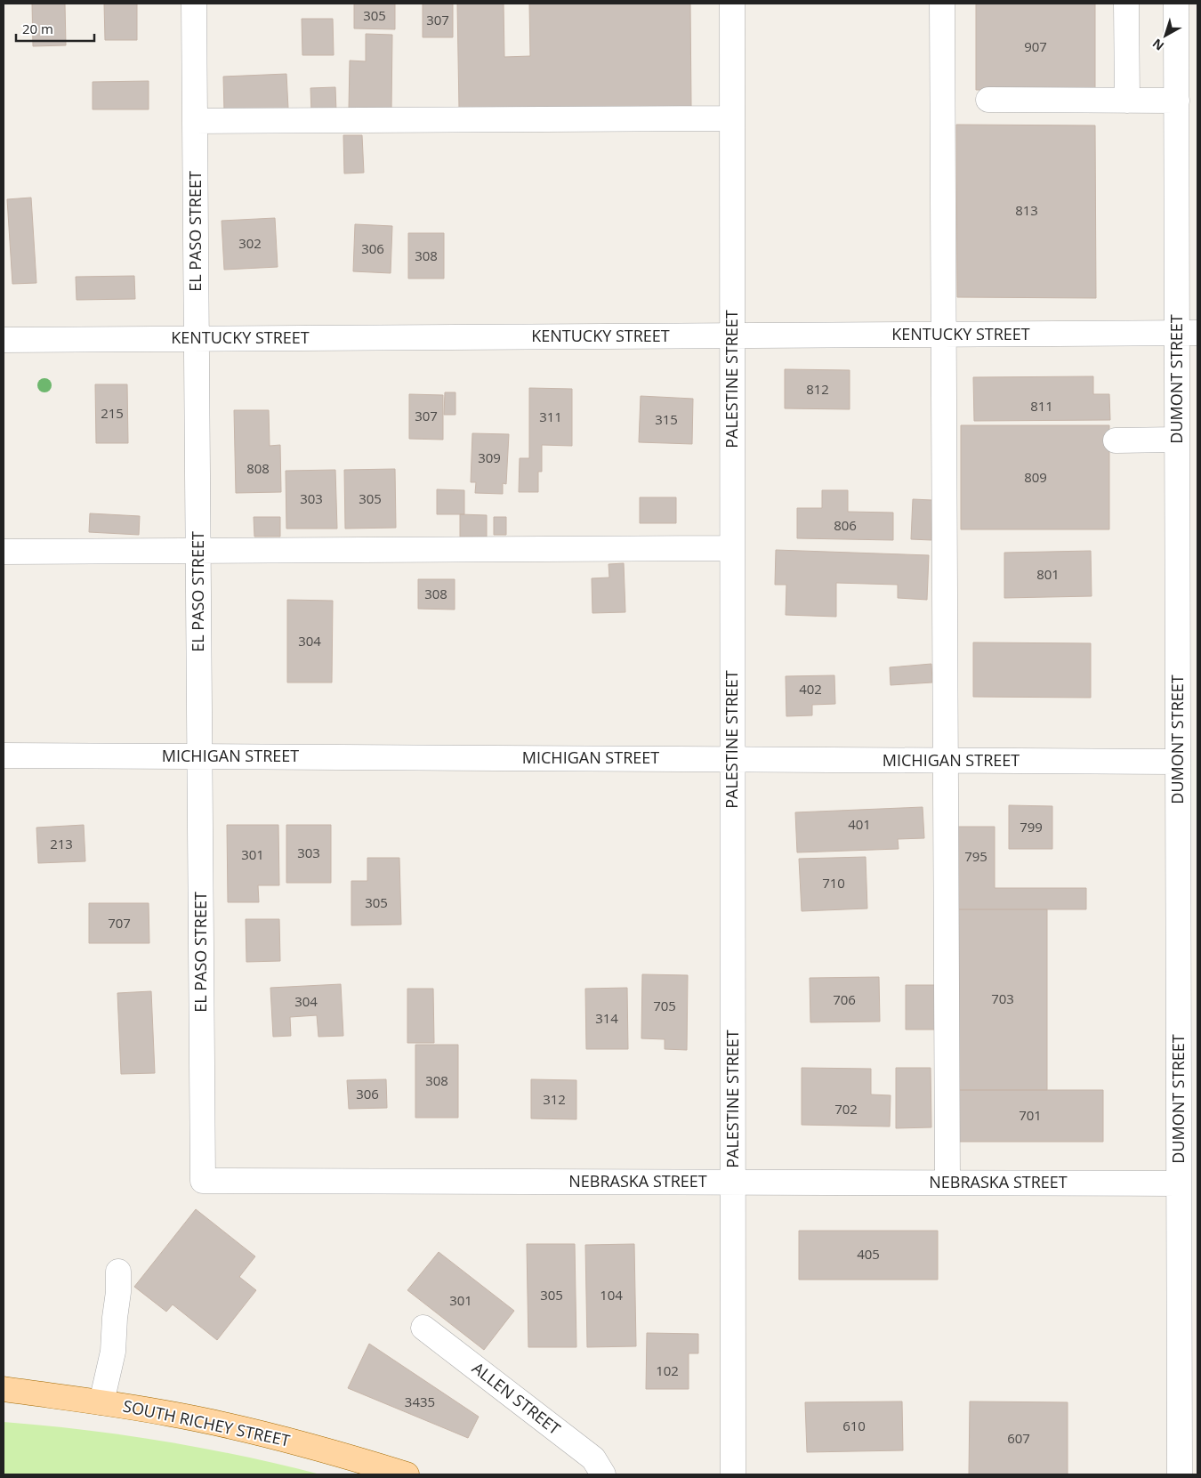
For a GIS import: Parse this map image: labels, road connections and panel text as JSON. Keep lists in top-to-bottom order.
{
  "streets": {
    "main road": ["SOUTH RICHEY STREET"],
    "street": [
      "EL PASO STREET",
      "KENTUCKY STREET",
      "PALESTINE STREET",
      "DUMONT STREET",
      "MICHIGAN STREET",
      "NEBRASKA STREET",
      "ALLEN STREET"
    ]
  },
  "crossings": [
    ["EL PASO STREET", "KENTUCKY STREET"],
    ["EL PASO STREET", "MICHIGAN STREET"],
    ["EL PASO STREET", "NEBRASKA STREET"],
    ["KENTUCKY STREET", "PALESTINE STREET"],
    ["KENTUCKY STREET", "DUMONT STREET"],
    ["PALESTINE STREET", "MICHIGAN STREET"],
    ["PALESTINE STREET", "NEBRASKA STREET"],
    ["DUMONT STREET", "MICHIGAN STREET"],
    ["DUMONT STREET", "NEBRASKA STREET"]
  ],
  "house_numbers": [
    "305",
    "307",
    "907",
    "813",
    "302",
    "306",
    "308",
    "812",
    "811",
    "215",
    "307",
    "311",
    "315",
    "309",
    "808",
    "809",
    "303",
    "305",
    "806",
    "801",
    "308",
    "304",
    "402",
    "401",
    "799",
    "213",
    "303",
    "301",
    "795",
    "710",
    "305",
    "707",
    "703",
    "706",
    "304",
    "705",
    "314",
    "308",
    "306",
    "312",
    "702",
    "701",
    "405",
    "305",
    "104",
    "301",
    "102",
    "3435",
    "610",
    "607"
  ],
  "scale_bar": "20 m",
  "north": "bottom left"
}
